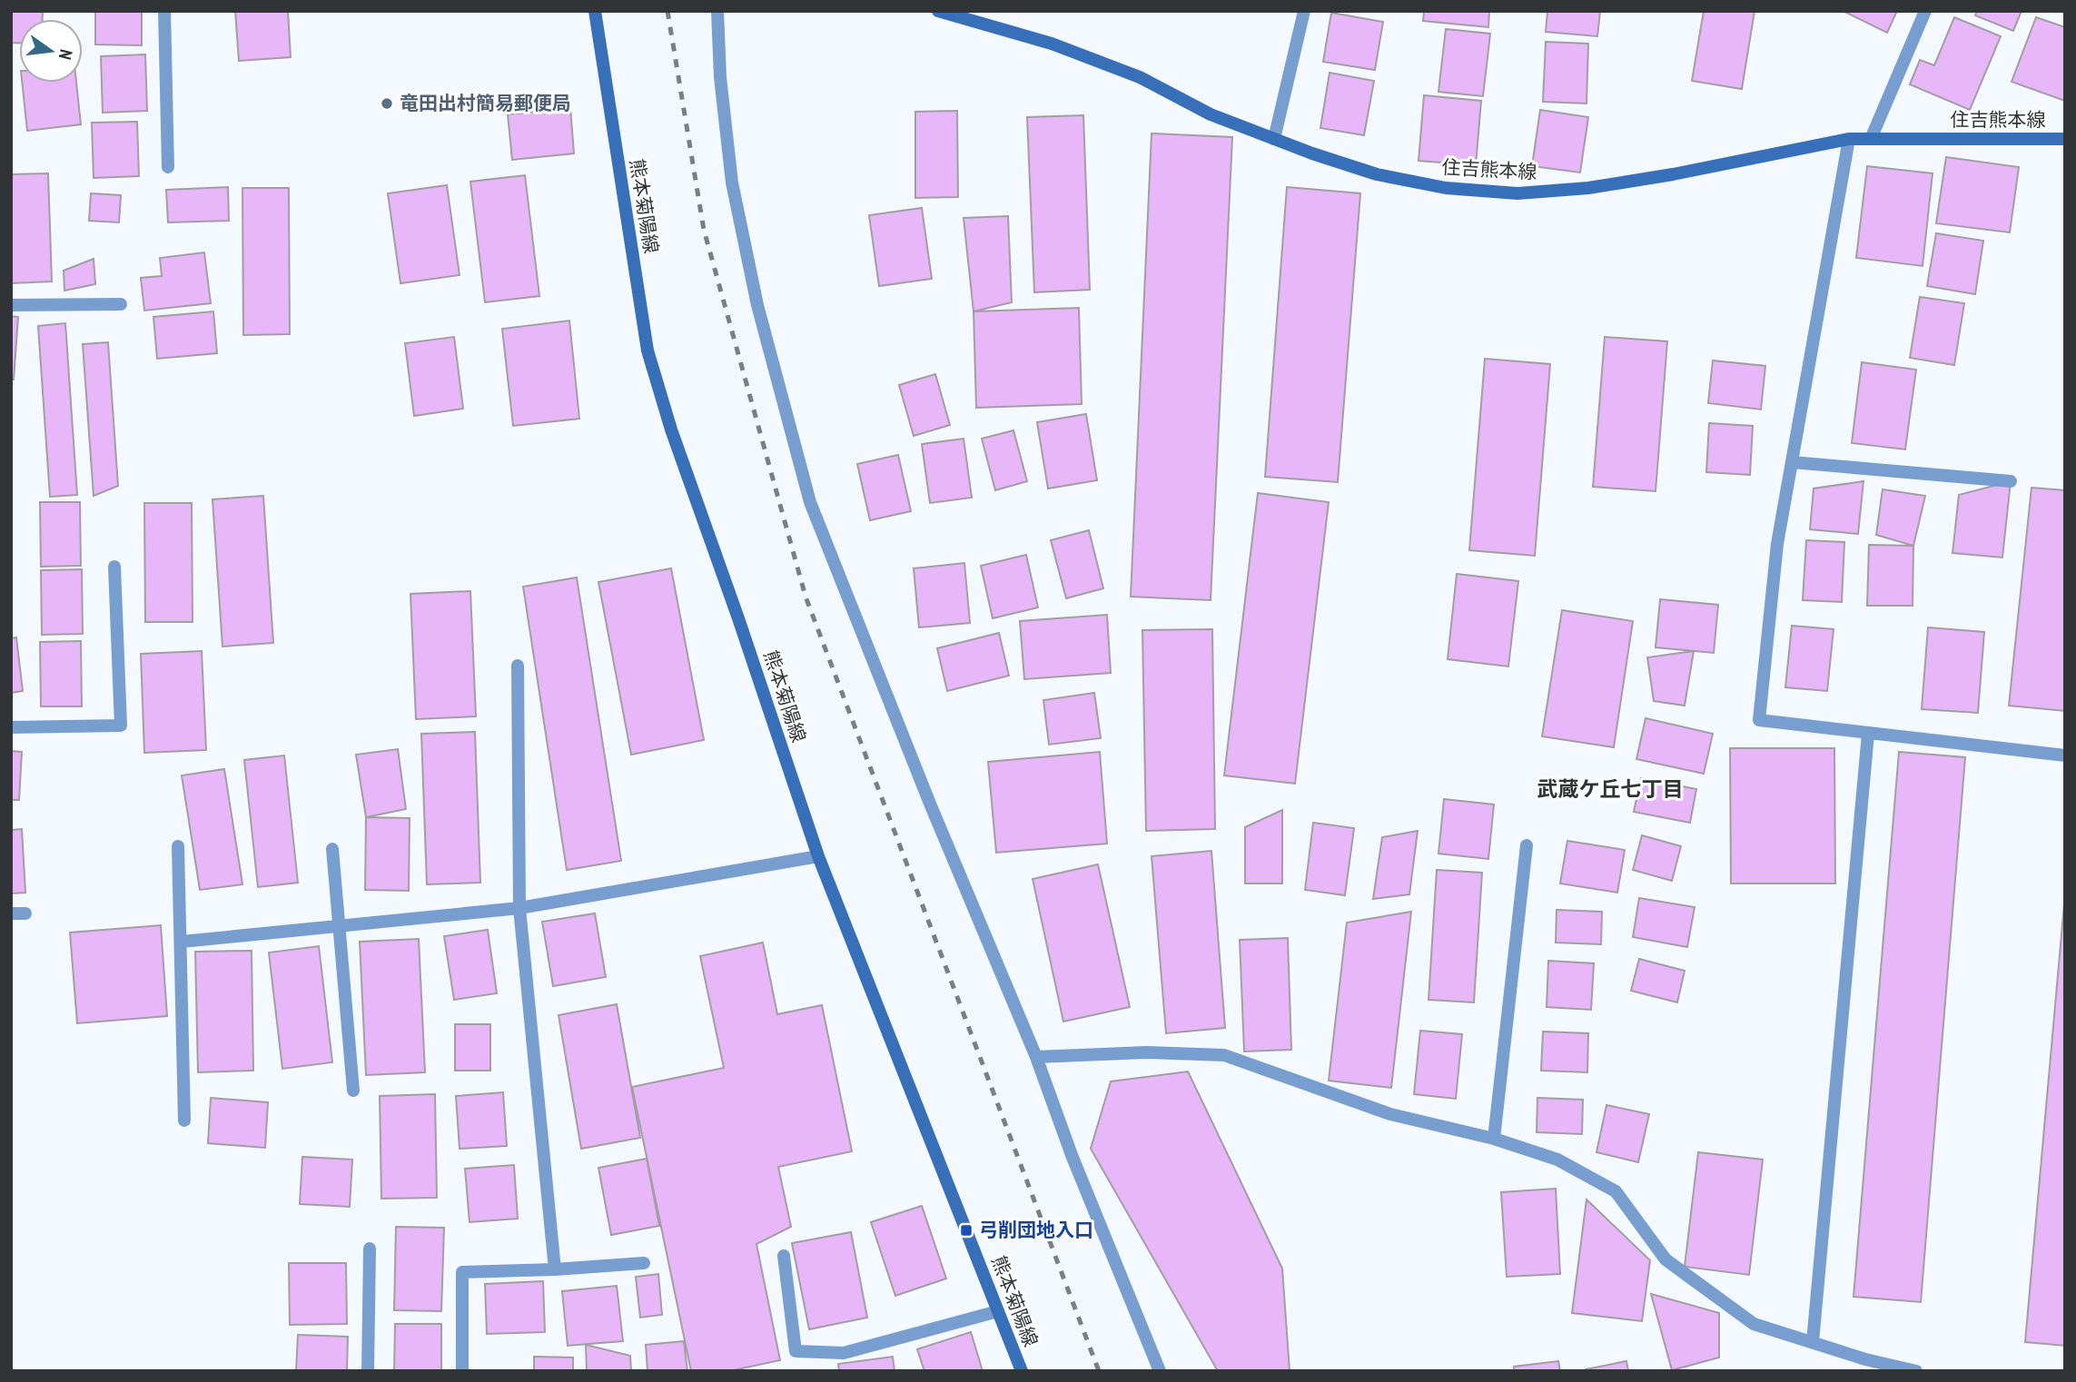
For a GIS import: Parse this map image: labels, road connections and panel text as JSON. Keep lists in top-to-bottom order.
{
  "streets": {
    "main road": ["住吉熊本線", "熊本菊陽線"]
  },
  "districts": ["武蔵ケ丘七丁目"],
  "places": {
    "other": ["竜田出村簡易郵便局"],
    "transit": ["弓削団地入口"]
  },
  "north": "right"
}
